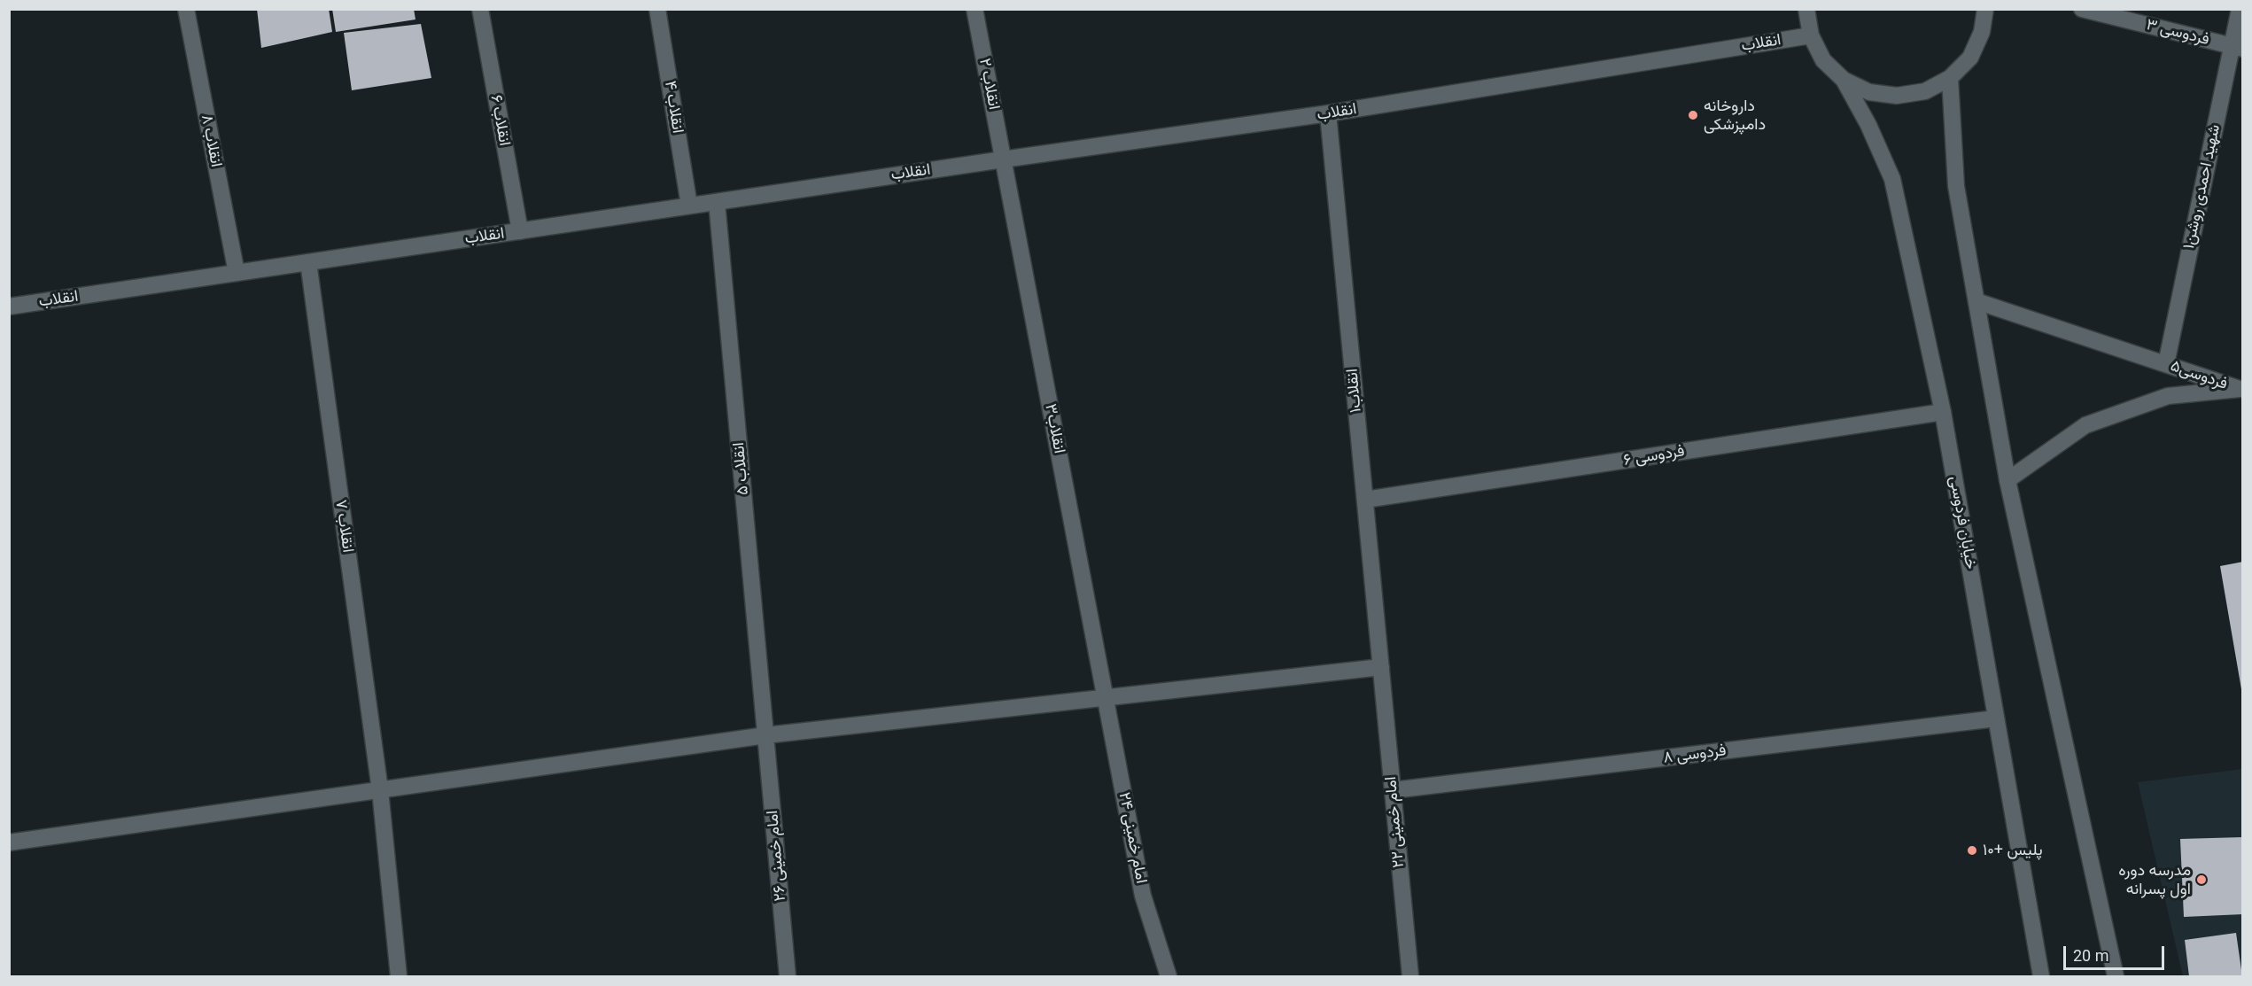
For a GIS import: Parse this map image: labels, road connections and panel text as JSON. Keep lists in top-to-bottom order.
{
  "streets": {
    "street": [
      "فردوسی ۳",
      "انقلاب",
      "انقلاب ۲",
      "انقلاب ۴",
      "انقلاب ۶",
      "انقلاب ۸",
      "شهید احمدی روشن۱",
      "فردوسی۵",
      "انقلاب۱",
      "انقلاب۳",
      "فردوسی ۶",
      "انقلاب ۵",
      "خیابان فردوسی",
      "انقلاب ۷",
      "فردوسی ۸",
      "امام خمینی ۲۲",
      "امام خمینی ۲۴",
      "امام خمینی ۲۶"
    ]
  },
  "crossings": [
    ["فردوسی ۳", "شهید احمدی روشن۱"],
    ["انقلاب", "انقلاب ۲"],
    ["انقلاب", "انقلاب ۴"],
    ["انقلاب", "انقلاب ۶"],
    ["انقلاب", "انقلاب ۸"],
    ["انقلاب", "انقلاب۱"],
    ["انقلاب", "انقلاب۳"],
    ["انقلاب", "انقلاب ۵"],
    ["انقلاب", "انقلاب ۷"],
    ["انقلاب ۲", "انقلاب۳"],
    ["شهید احمدی روشن۱", "فردوسی۵"],
    ["انقلاب۱", "فردوسی ۶"],
    ["انقلاب۱", "امام خمینی ۲۲"],
    ["انقلاب۳", "امام خمینی ۲۴"],
    ["فردوسی ۶", "خیابان فردوسی"],
    ["انقلاب ۵", "امام خمینی ۲۶"],
    ["خیابان فردوسی", "فردوسی ۸"],
    ["فردوسی ۸", "امام خمینی ۲۲"]
  ],
  "places": ["داروخانه دامپزشکی", "پلیس +۱۰", "مدرسه دوره اول پسرانه"],
  "scale_bar": "20 m"
}
